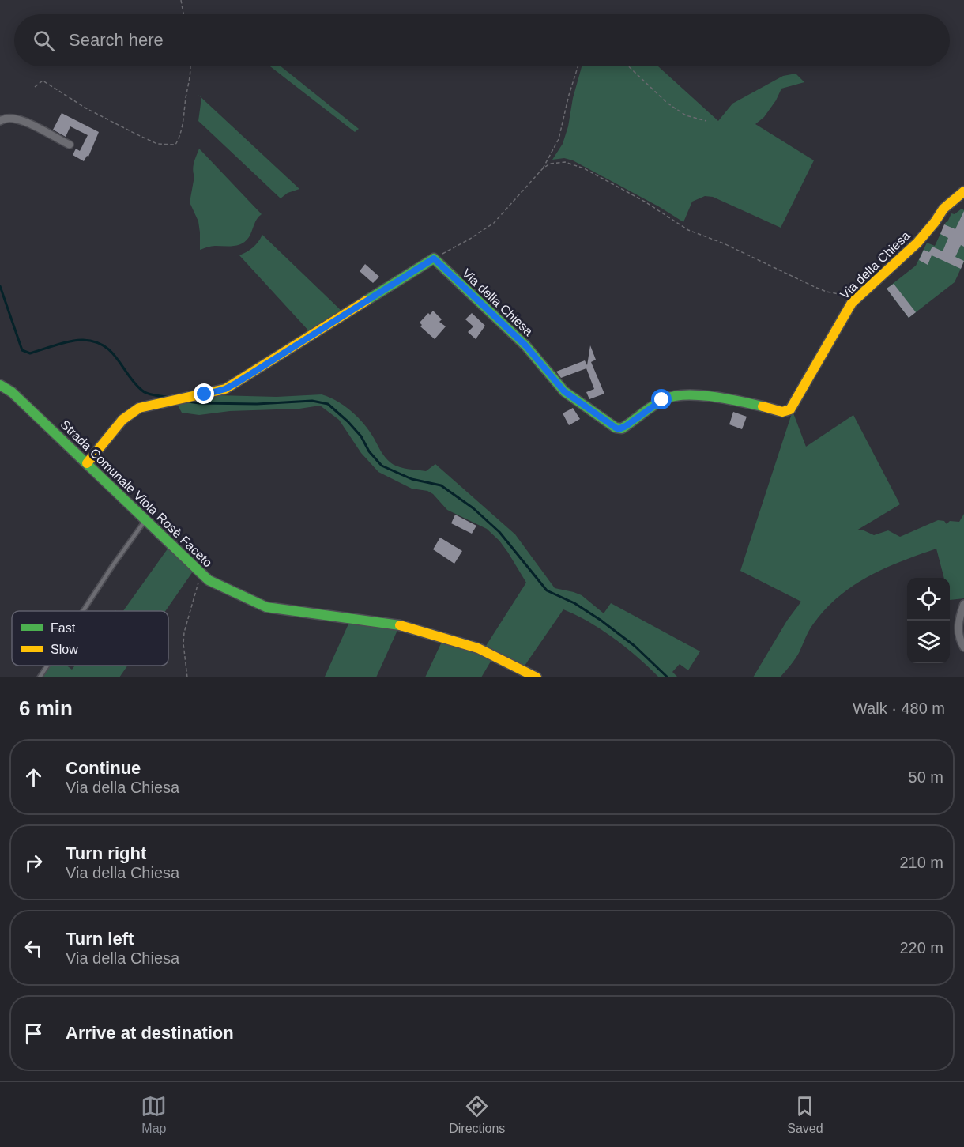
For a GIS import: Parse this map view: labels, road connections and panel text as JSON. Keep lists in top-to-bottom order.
{
  "streets": {
    "street": ["Via della Chiesa", "Strada Comunale Viola Rosè Faceto"]
  },
  "legend": ["Fast", "Slow"],
  "page": {
    "search": "Search here",
    "heading": ["6 min", "Walk · 480 m"],
    "list": [
      ["Continue", "Via della Chiesa", "50 m"],
      ["Turn right", "Via della Chiesa", "210 m"],
      ["Turn left", "Via della Chiesa", "220 m"],
      "Arrive at destination"
    ],
    "nav": ["Map", "Directions", "Saved"]
  }
}
